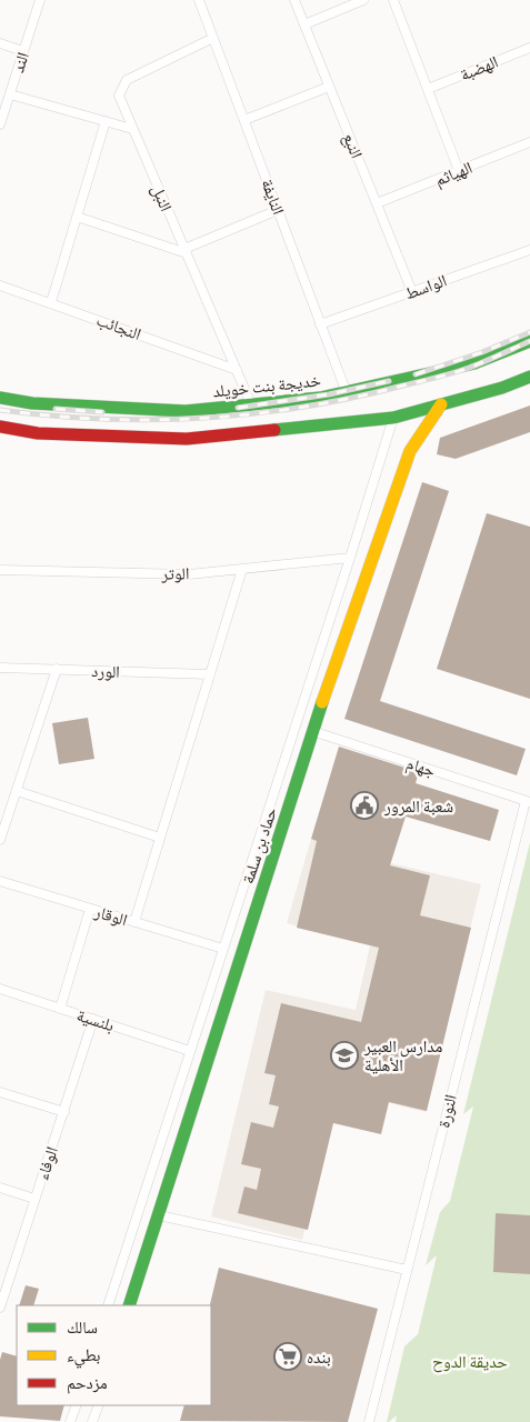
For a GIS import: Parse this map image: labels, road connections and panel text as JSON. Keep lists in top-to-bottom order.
{
  "streets": {
    "main road": ["خديجة بنت خويلد", "حماد بن سلمة"],
    "street": [
      "الند",
      "الهضبة",
      "النبع",
      "الهياثم",
      "النايفة",
      "النبل",
      "الواسط",
      "النجائب",
      "الوتر",
      "الورد",
      "جهام",
      "الوقار",
      "بلنسية",
      "النورة",
      "الوفاء"
    ]
  },
  "crossings": [
    ["النبع", "الهياثم"],
    ["النبع", "الواسط"],
    ["النايفة", "النبل"],
    ["النايفة", "الواسط"],
    ["النايفة", "خديجة بنت خويلد"],
    ["النبل", "النجائب"],
    ["النبل", "خديجة بنت خويلد"],
    ["الوتر", "حماد بن سلمة"],
    ["جهام", "حماد بن سلمة"],
    ["جهام", "النورة"],
    ["حماد بن سلمة", "الوقار"],
    ["حماد بن سلمة", "بلنسية"],
    ["بلنسية", "الوفاء"]
  ],
  "parks": ["حديقة الدوح"],
  "places": {
    "public building": ["شعبة المرور"],
    "school or university": ["مدارس العبير الأهلية"],
    "supermarket": ["بنده"]
  },
  "legend": ["سالك", "بطيء", "مزدحم"]
}
